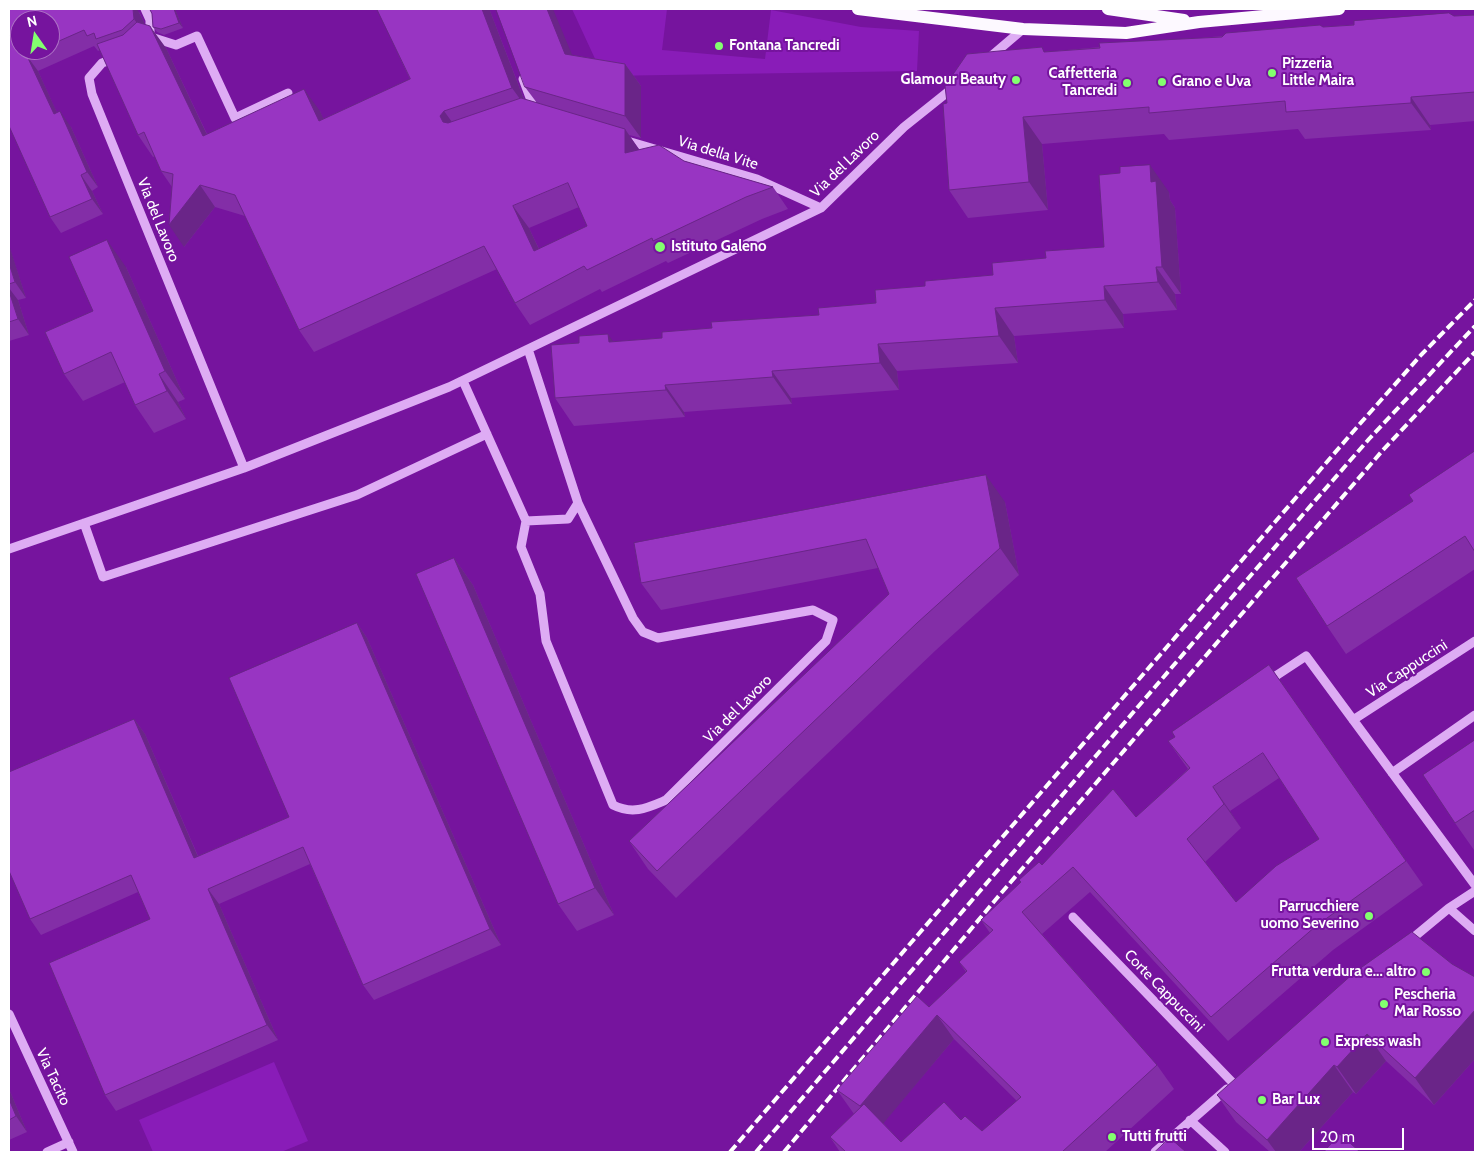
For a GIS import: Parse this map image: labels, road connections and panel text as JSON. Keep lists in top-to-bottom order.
{
  "streets": {
    "street": [
      "Via della Vite",
      "Via del Lavoro",
      "Via Cappuccini",
      "Corte Cappuccini",
      "Via Tacito"
    ]
  },
  "crossings": [
    ["Via della Vite", "Via del Lavoro"]
  ],
  "places": [
    "Fontana Tancredi",
    "Pizzeria Little Maira",
    "Glamour Beauty",
    "Grano e Uva",
    "Caffetteria Tancredi",
    "Istituto Galeno",
    "Parrucchiere uomo Severino",
    "Frutta verdura e... altro",
    "Pescheria Mar Rosso",
    "Express wash",
    "Bar Lux",
    "Tutti frutti"
  ],
  "scale_bar": "20 m",
  "north": "top"
}
